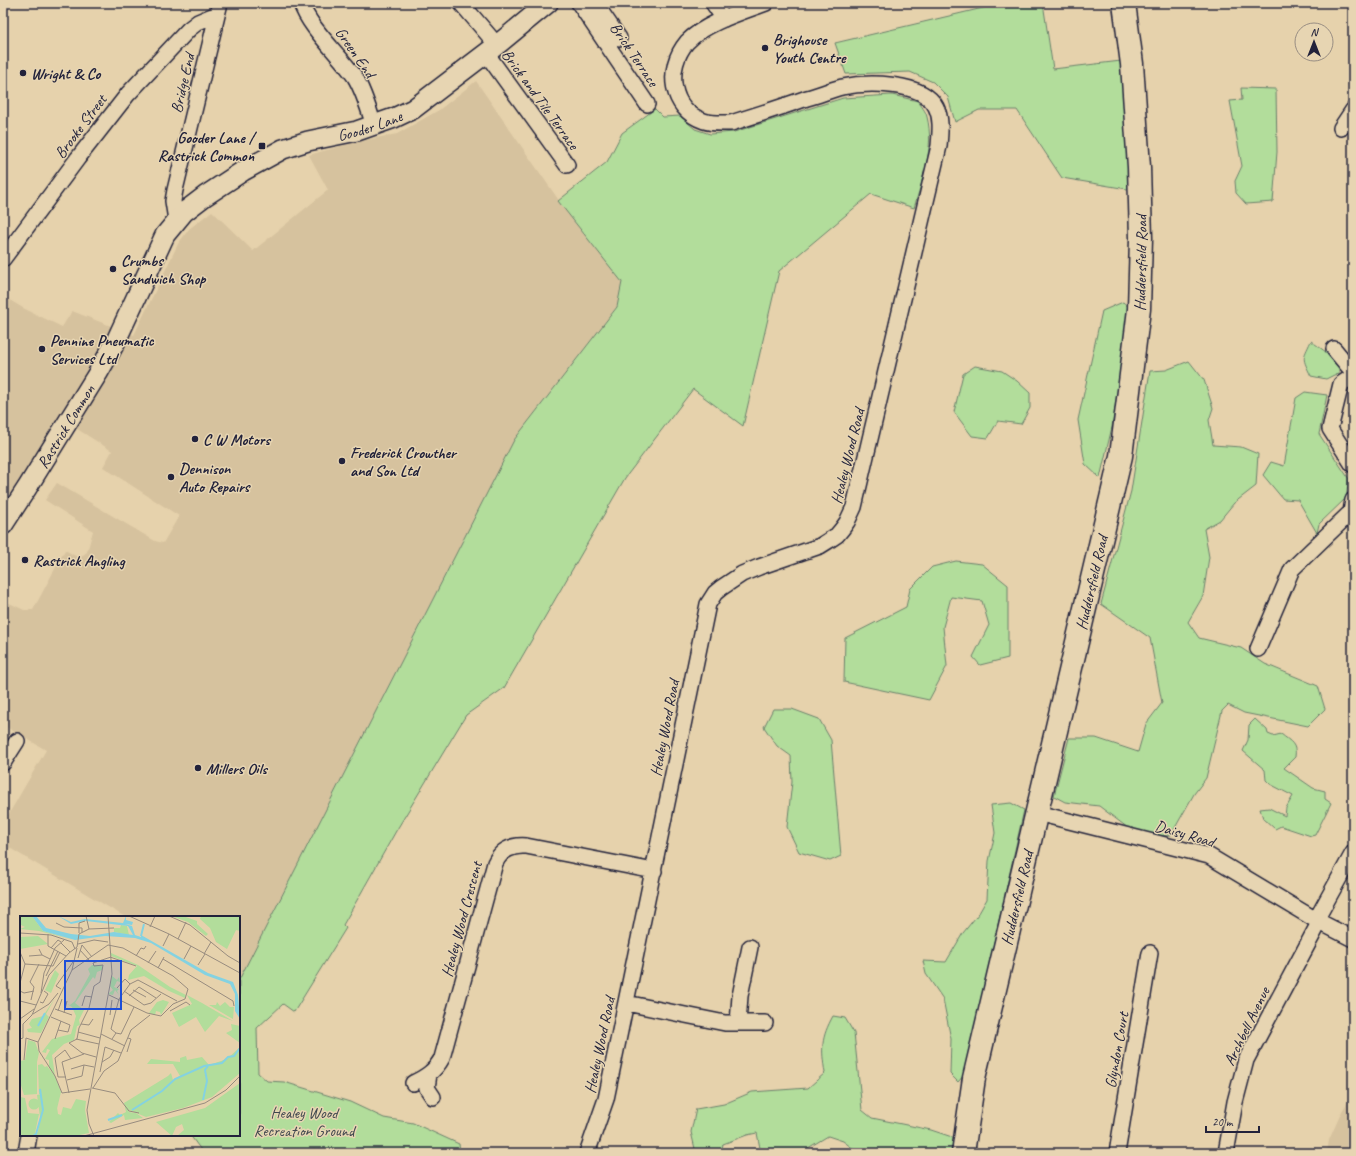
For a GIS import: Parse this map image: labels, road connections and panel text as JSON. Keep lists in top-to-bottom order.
{
  "streets": {
    "main road": ["Huddersfield Road"],
    "street": [
      "Green End",
      "Brick Terrace",
      "Bridge End",
      "Brick and Tile Terrace",
      "Gooder Lane",
      "Brooke Street",
      "Rastrick Common",
      "Healey Wood Road",
      "Daisy Road",
      "Healey Wood Crescent",
      "Archbell Avenue",
      "Glyndon Court"
    ]
  },
  "crossings": [
    ["Green End", "Gooder Lane"],
    ["Bridge End", "Gooder Lane"],
    ["Bridge End", "Brooke Street"],
    ["Bridge End", "Rastrick Common"],
    ["Brick and Tile Terrace", "Gooder Lane"],
    ["Gooder Lane", "Rastrick Common"],
    ["Huddersfield Road", "Daisy Road"],
    ["Healey Wood Road", "Healey Wood Crescent"],
    ["Daisy Road", "Archbell Avenue"]
  ],
  "parks": ["Healey Wood Recreation Ground"],
  "places": {
    "other": [
      "Brighouse Youth Centre",
      "Wright & Co",
      "Crumbs Sandwich Shop",
      "Pennine Pneumatic Services Ltd",
      "C W Motors",
      "Frederick Crowther and Son Ltd",
      "Dennison Auto Repairs",
      "Rastrick Angling",
      "Millers Oils"
    ],
    "transit": ["Gooder Lane / Rastrick Common"]
  },
  "scale_bar": "20 m",
  "north": "top"
}
